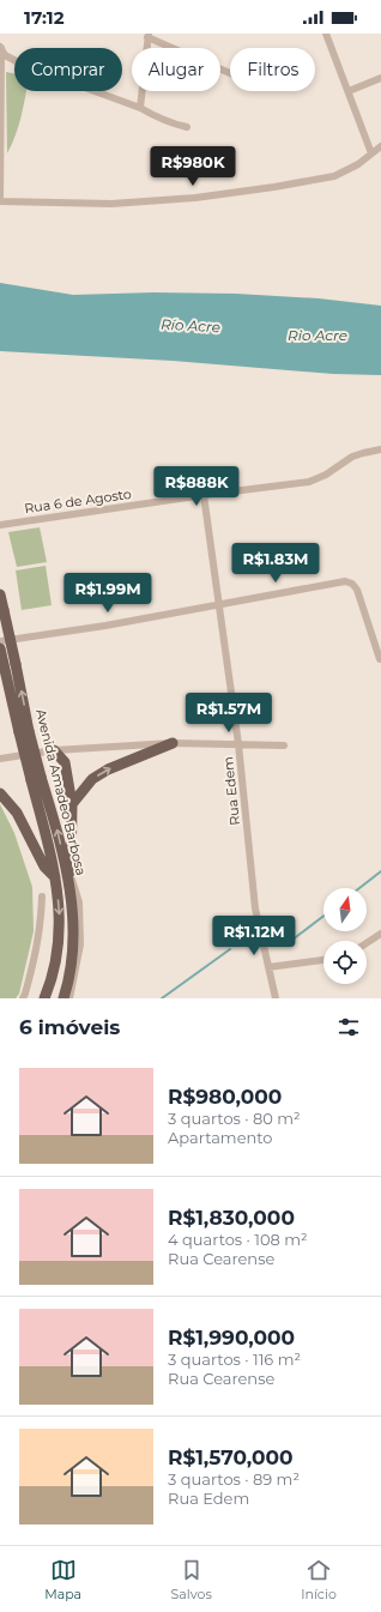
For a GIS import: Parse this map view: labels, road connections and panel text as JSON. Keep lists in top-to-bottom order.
{
  "streets": {
    "main road": ["Avenida Amadeo Barbosa"],
    "street": ["Rua 6 de Agosto", "Rua Edem"]
  },
  "crossings": [
    ["Rua 6 de Agosto", "Rua Edem"]
  ],
  "water": ["Río Acre", "Rio Acre"],
  "north": "top",
  "page": {
    "status": "17:12",
    "chip": ["Comprar", "Alugar", "Filtros"],
    "price": [
      "R$980K",
      "R$888K",
      "R$1.83M",
      "R$1.99M",
      "R$1.57M",
      "R$1.12M"
    ],
    "heading": "6 imóveis",
    "list": [
      {
        "name": "R$980,000",
        "note": "3 quartos · 80 m² · Apartamento"
      },
      {
        "name": "R$1,830,000",
        "note": "4 quartos · 108 m² · Rua Cearense"
      },
      {
        "name": "R$1,990,000",
        "note": "3 quartos · 116 m² · Rua Cearense"
      },
      {
        "name": "R$1,570,000",
        "note": "3 quartos · 89 m² · Rua Edem"
      }
    ],
    "tabs": ["Mapa", "Salvos", "Início"]
  }
}
